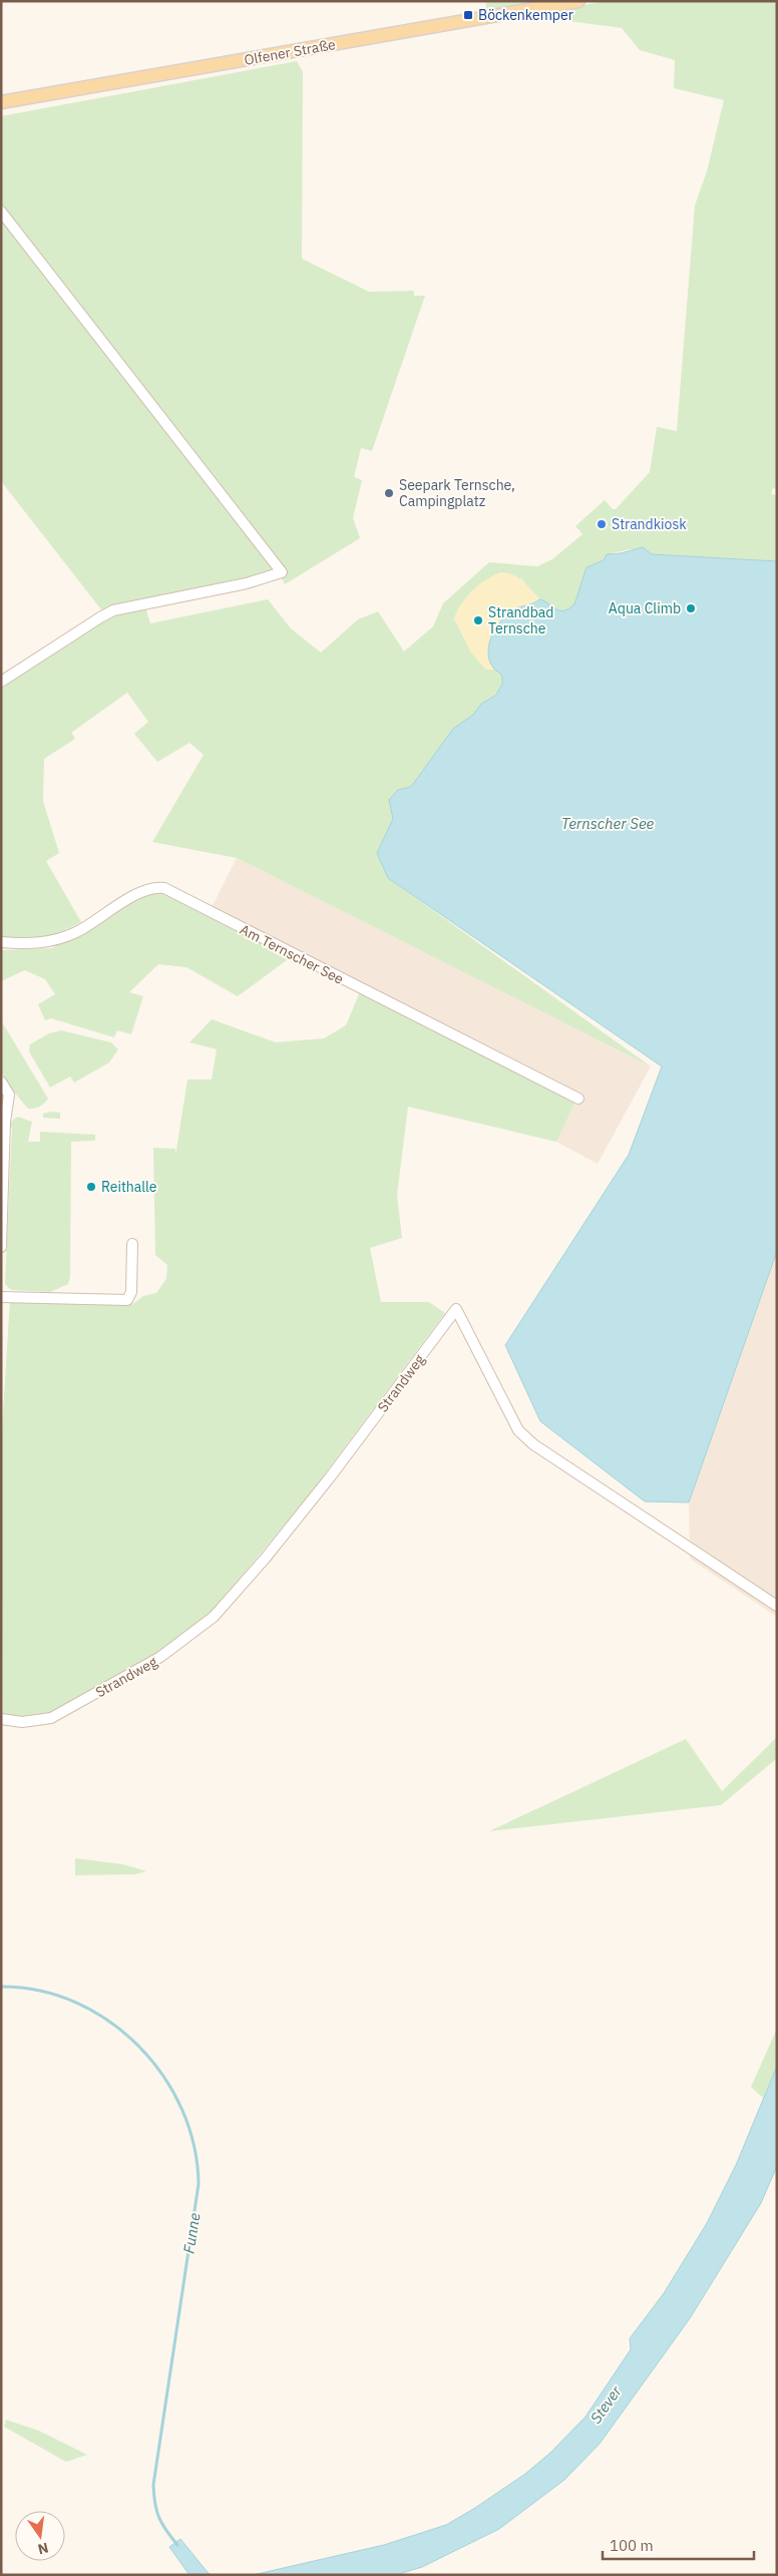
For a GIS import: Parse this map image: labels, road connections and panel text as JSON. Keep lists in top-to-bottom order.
{
  "streets": {
    "main road": ["Olfener Straße"],
    "street": ["Am Ternscher See", "Strandweg"]
  },
  "water": ["Ternscher See", "Funne", "Stever"],
  "places": {
    "transit": ["Böckenkemper"],
    "other": [
      "Seepark Ternsche, Campingplatz",
      "Strandkiosk",
      "Aqua Climb",
      "Strandbad Ternsche",
      "Reithalle"
    ]
  },
  "scale_bar": "100 m",
  "north": "bottom"
}
